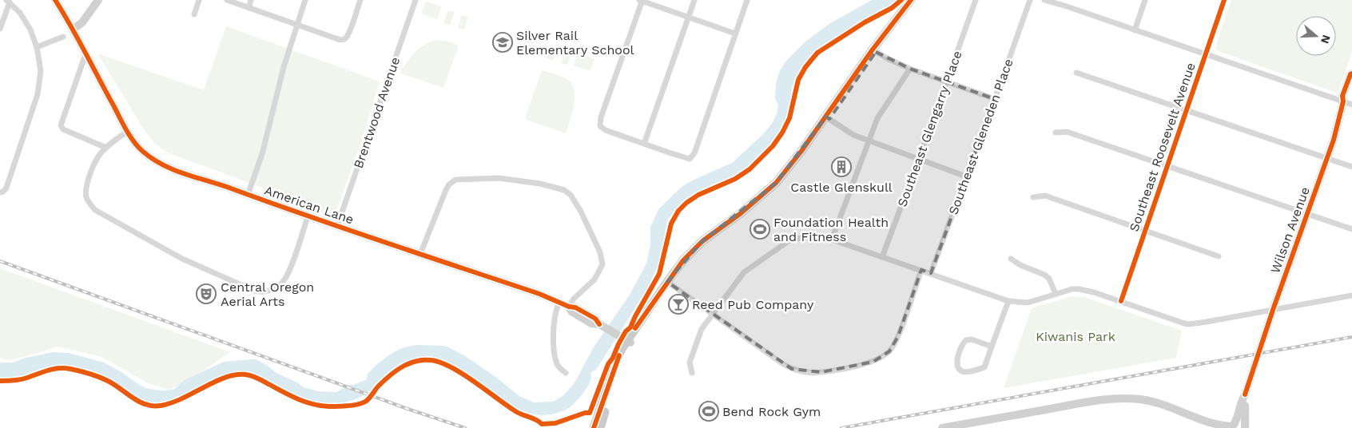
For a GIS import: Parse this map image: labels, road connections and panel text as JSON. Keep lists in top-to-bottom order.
{
  "streets": {
    "street": [
      "Brentwood Avenue",
      "Southeast Glengarry Place",
      "Southeast Gleneden Place",
      "Southeast Roosevelt Avenue",
      "American Lane",
      "Wilson Avenue"
    ]
  },
  "crossings": [
    ["Brentwood Avenue", "American Lane"]
  ],
  "parks": ["Kiwanis Park"],
  "places": {
    "school or university": ["Silver Rail Elementary School"],
    "building": ["Castle Glenskull"],
    "sports": ["Foundation Health and Fitness", "Bend Rock Gym"],
    "theatre": ["Central Oregon Aerial Arts"],
    "bar": ["Reed Pub Company"]
  },
  "north": "right"
}
